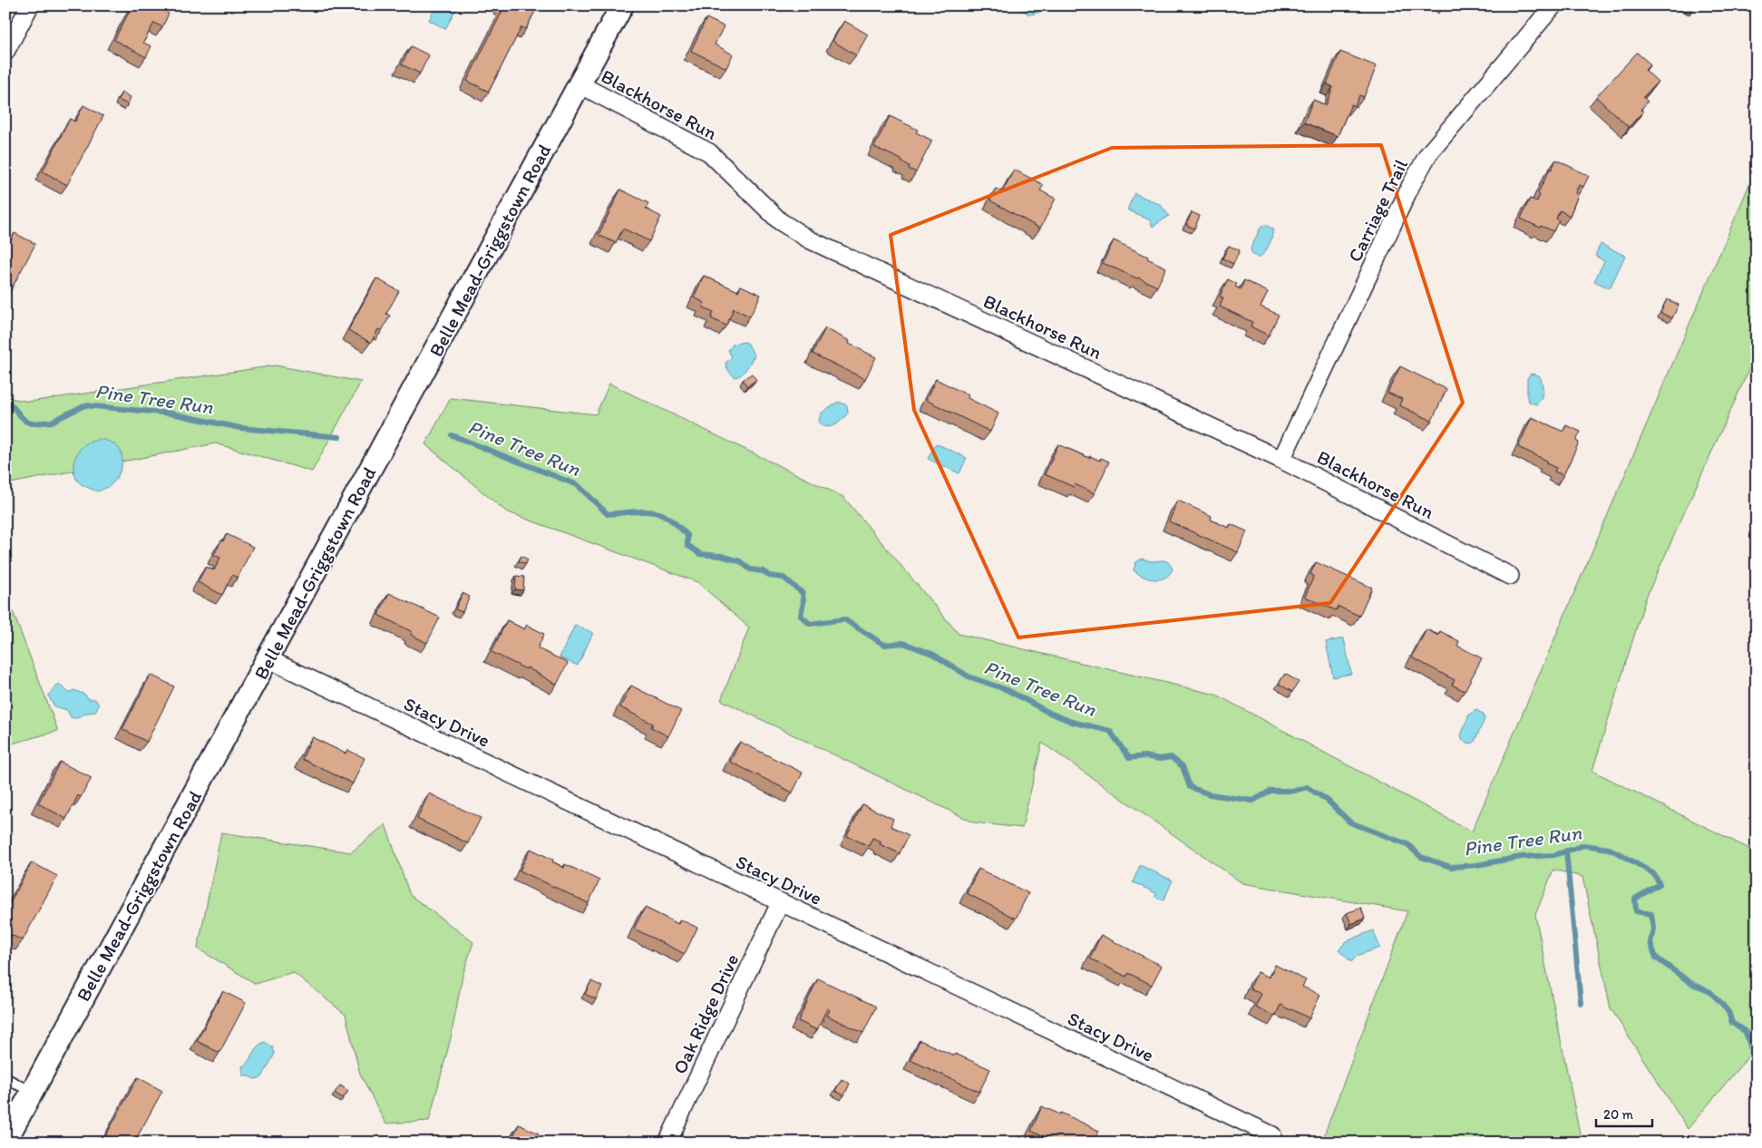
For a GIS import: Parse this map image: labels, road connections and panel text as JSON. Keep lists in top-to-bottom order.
{
  "streets": {
    "street": [
      "Blackhorse Run",
      "Carriage Trail",
      "Belle Mead-Griggstown Road",
      "Stacy Drive",
      "Oak Ridge Drive"
    ]
  },
  "crossings": [
    ["Blackhorse Run", "Carriage Trail"],
    ["Blackhorse Run", "Belle Mead-Griggstown Road"],
    ["Belle Mead-Griggstown Road", "Stacy Drive"],
    ["Stacy Drive", "Oak Ridge Drive"]
  ],
  "water": ["Pine Tree Run"],
  "scale_bar": "20 m"
}
